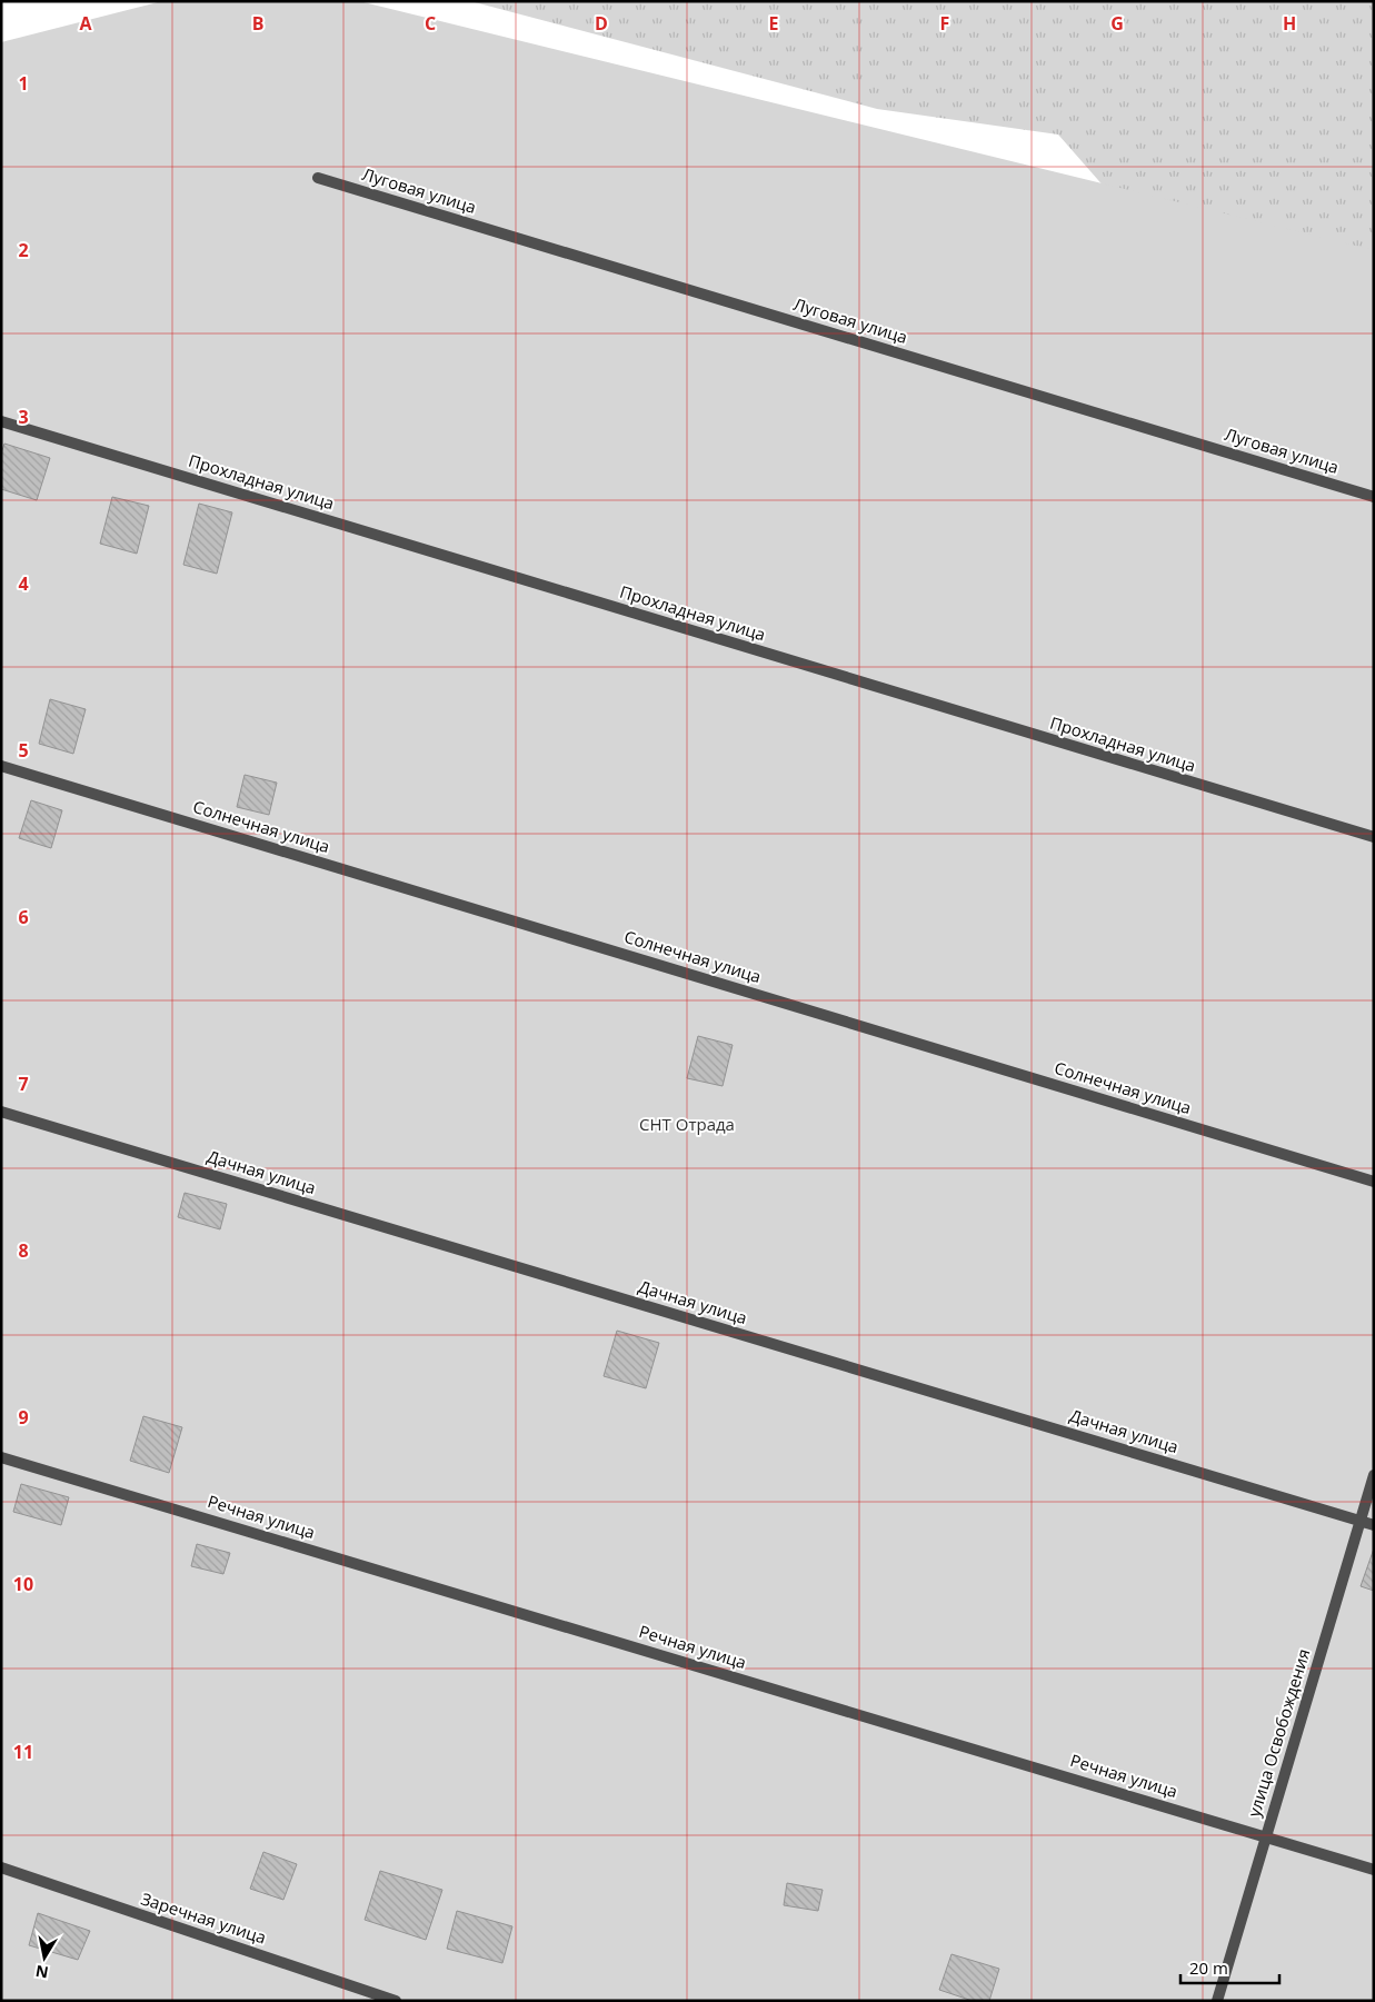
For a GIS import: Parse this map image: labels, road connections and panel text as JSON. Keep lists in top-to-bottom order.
{
  "streets": {
    "street": [
      "Луговая улица",
      "Прохладная улица",
      "Солнечная улица",
      "Дачная улица",
      "Речная улица",
      "улица Освобождения",
      "Заречная улица"
    ]
  },
  "crossings": [
    ["Дачная улица", "улица Освобождения"],
    ["Речная улица", "улица Освобождения"]
  ],
  "parks": ["СНТ Отрада"],
  "scale_bar": "20 m",
  "north": "bottom",
  "grid": {
    "columns": [
      "A",
      "B",
      "C",
      "D",
      "E",
      "F",
      "G",
      "H"
    ],
    "rows": [
      "1",
      "2",
      "3",
      "4",
      "5",
      "6",
      "7",
      "8",
      "9",
      "10",
      "11"
    ]
  }
}
